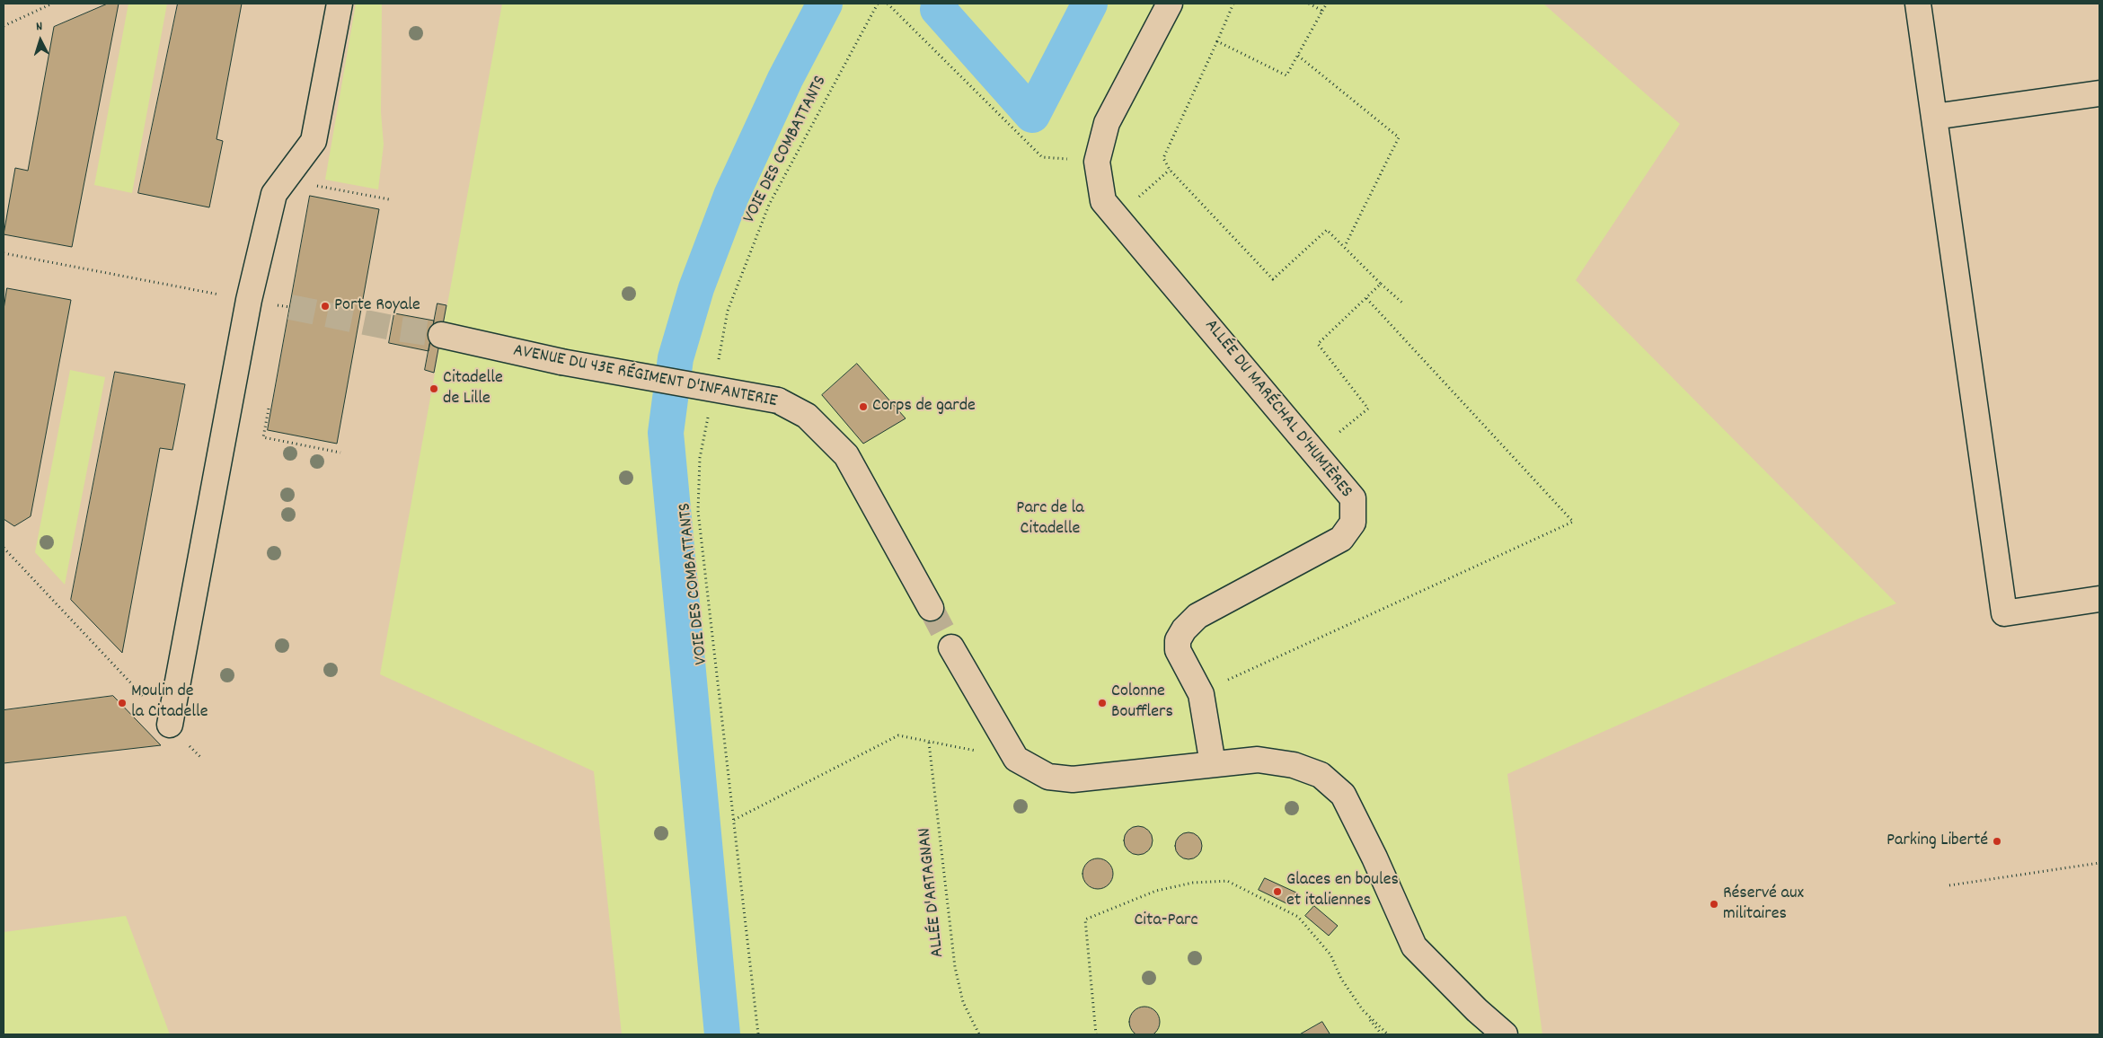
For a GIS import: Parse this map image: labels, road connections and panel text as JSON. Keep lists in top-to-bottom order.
{
  "streets": {
    "street": ["AVENUE DU 43E RÉGIMENT D'INFANTERIE", "ALLÉE DU MARÉCHAL D'HUMIÈRES"],
    "path": ["VOIE DES COMBATTANTS", "ALLÉE D'ARTAGNAN"]
  },
  "parks": ["Parc de la Citadelle", "Cita-Parc"],
  "places": [
    "Porte Royale",
    "Citadelle de Lille",
    "Corps de garde",
    "Moulin de la Citadelle",
    "Colonne Boufflers",
    "Parking Liberté",
    "Glaces en boules et italiennes",
    "Réservé aux militaires"
  ],
  "north": "top"
}
